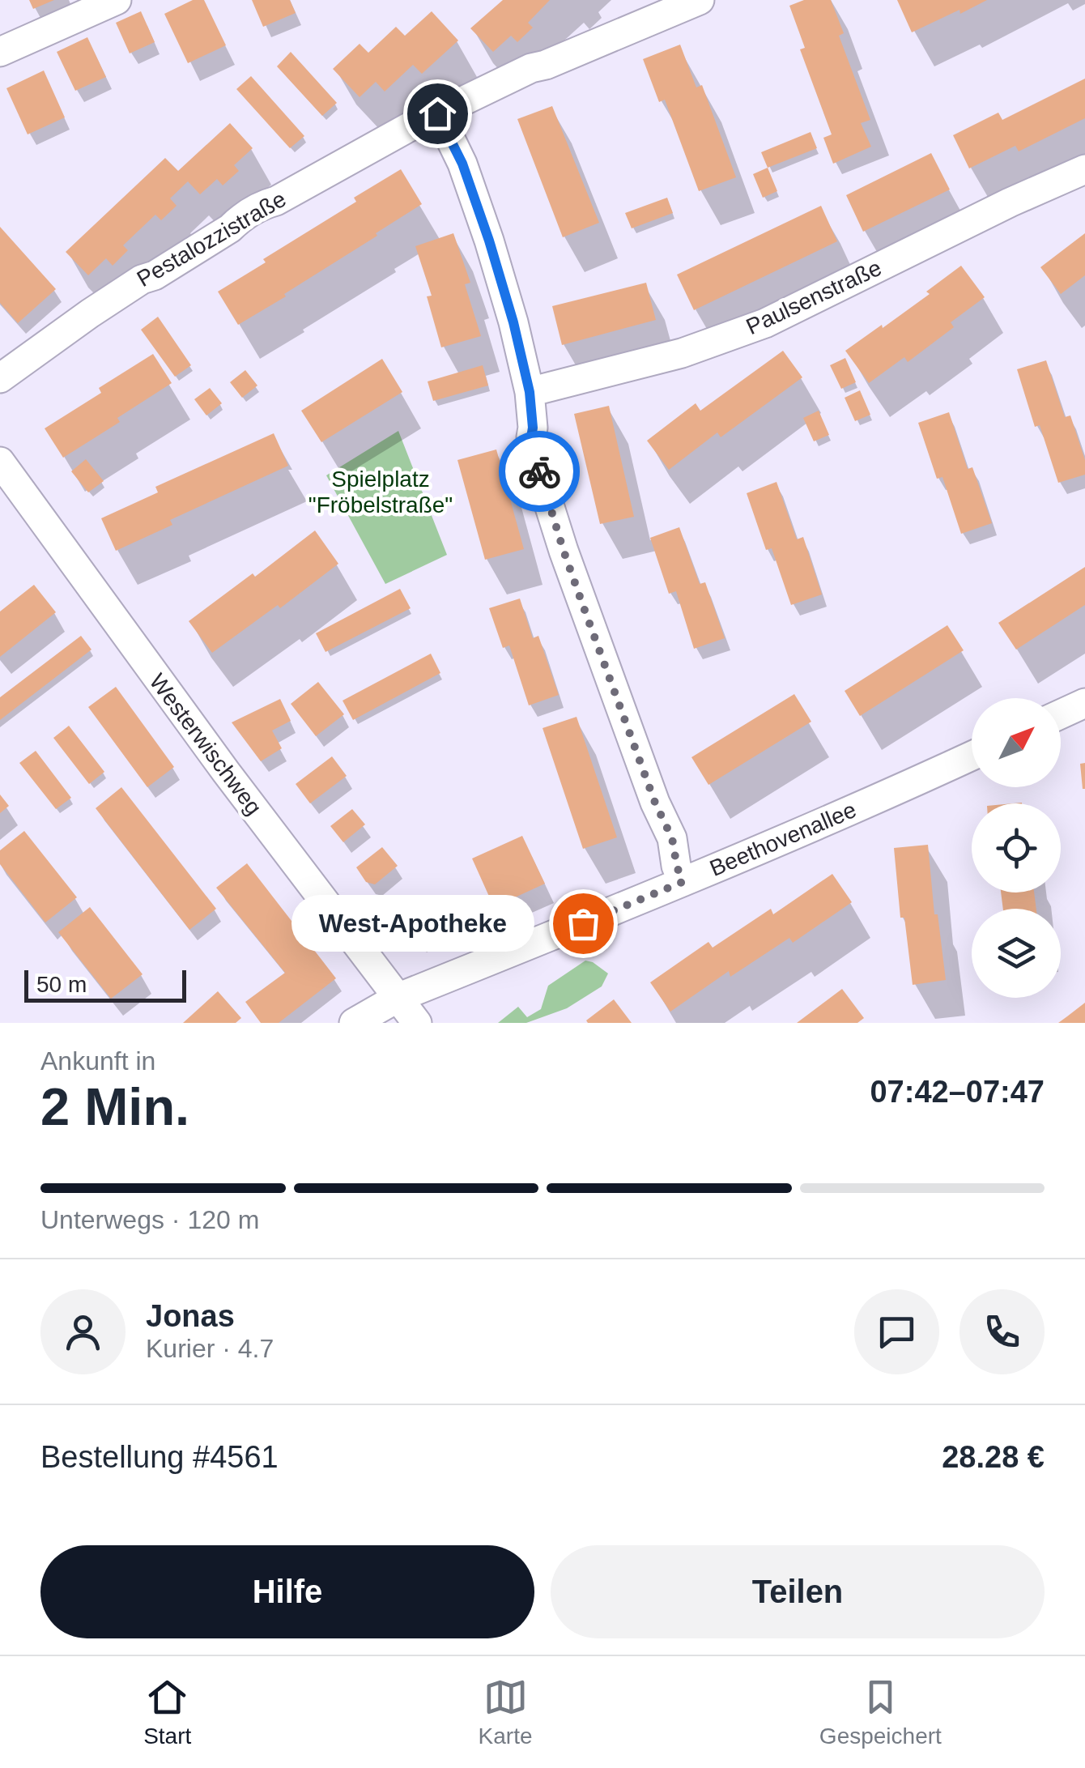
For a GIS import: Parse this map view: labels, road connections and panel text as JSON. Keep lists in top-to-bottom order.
{
  "streets": {
    "street": [
      "Pestalozzistraße",
      "Paulsenstraße",
      "Westerwischweg",
      "Beethovenallee"
    ]
  },
  "crossings": [
    ["Westerwischweg", "Beethovenallee"]
  ],
  "parks": ["Spielplatz \"Fröbelstraße\""],
  "places": ["West-Apotheke"],
  "scale_bar": "50 m",
  "north": "top right",
  "page": {
    "bubble": "West-Apotheke",
    "scale": "50 m",
    "heading": ["2 Min.", "Ankunft in", "07:42–07:47"],
    "panel": [
      "Jonas",
      "Kurier · 4.7",
      "Bestellung #4561",
      "28.28 €"
    ],
    "bar": "Unterwegs · 120 m",
    "buttons": ["Hilfe", "Teilen"],
    "tabs": ["Start", "Karte", "Gespeichert"]
  }
}
